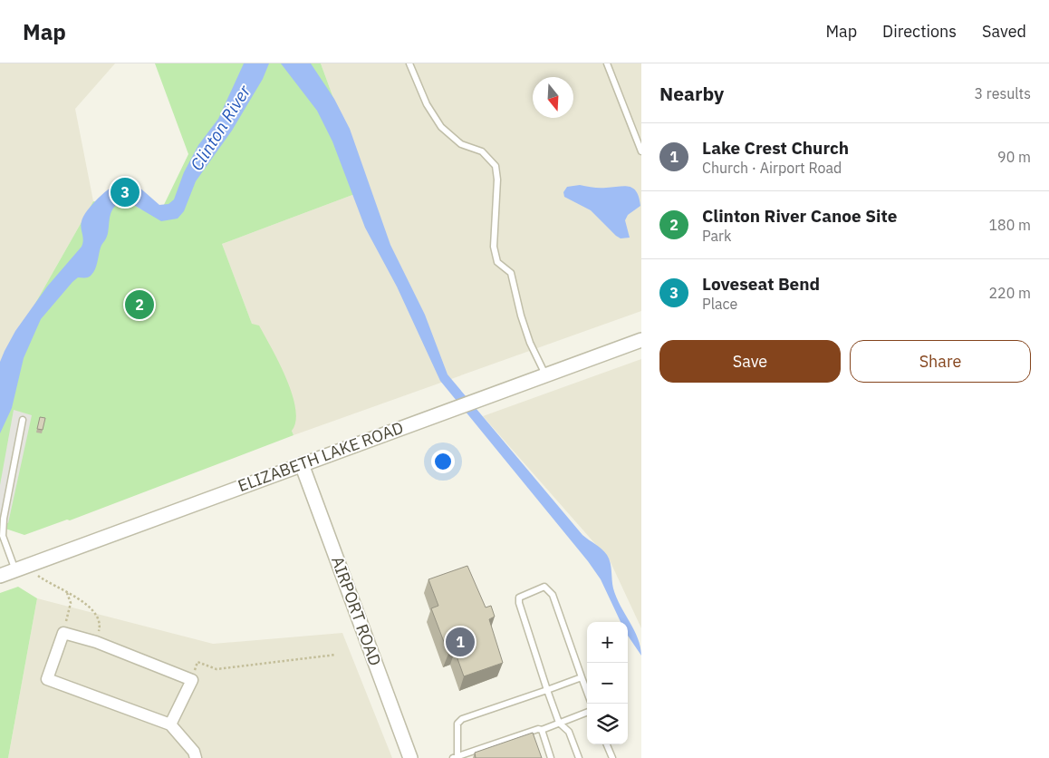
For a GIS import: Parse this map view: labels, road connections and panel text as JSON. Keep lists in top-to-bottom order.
{
  "streets": {
    "street": ["ELIZABETH LAKE ROAD", "AIRPORT ROAD"]
  },
  "crossings": [
    ["ELIZABETH LAKE ROAD", "AIRPORT ROAD"]
  ],
  "water": ["Clinton River"],
  "north": "bottom",
  "page": {
    "header": "Map",
    "nav": ["Map", "Directions", "Saved"],
    "heading": ["Nearby", "3 results"],
    "list": [
      {
        "mark": "1",
        "name": "Lake Crest Church",
        "note": "Church · Airport Road",
        "value": "90 m"
      },
      {
        "mark": "2",
        "name": "Clinton River Canoe Site",
        "note": "Park",
        "value": "180 m"
      },
      {
        "mark": "3",
        "name": "Loveseat Bend",
        "note": "Place",
        "value": "220 m"
      }
    ],
    "pins": ["3", "2", "1"],
    "buttons": ["Save", "Share"],
    "map_buttons": ["+", "−"]
  }
}
